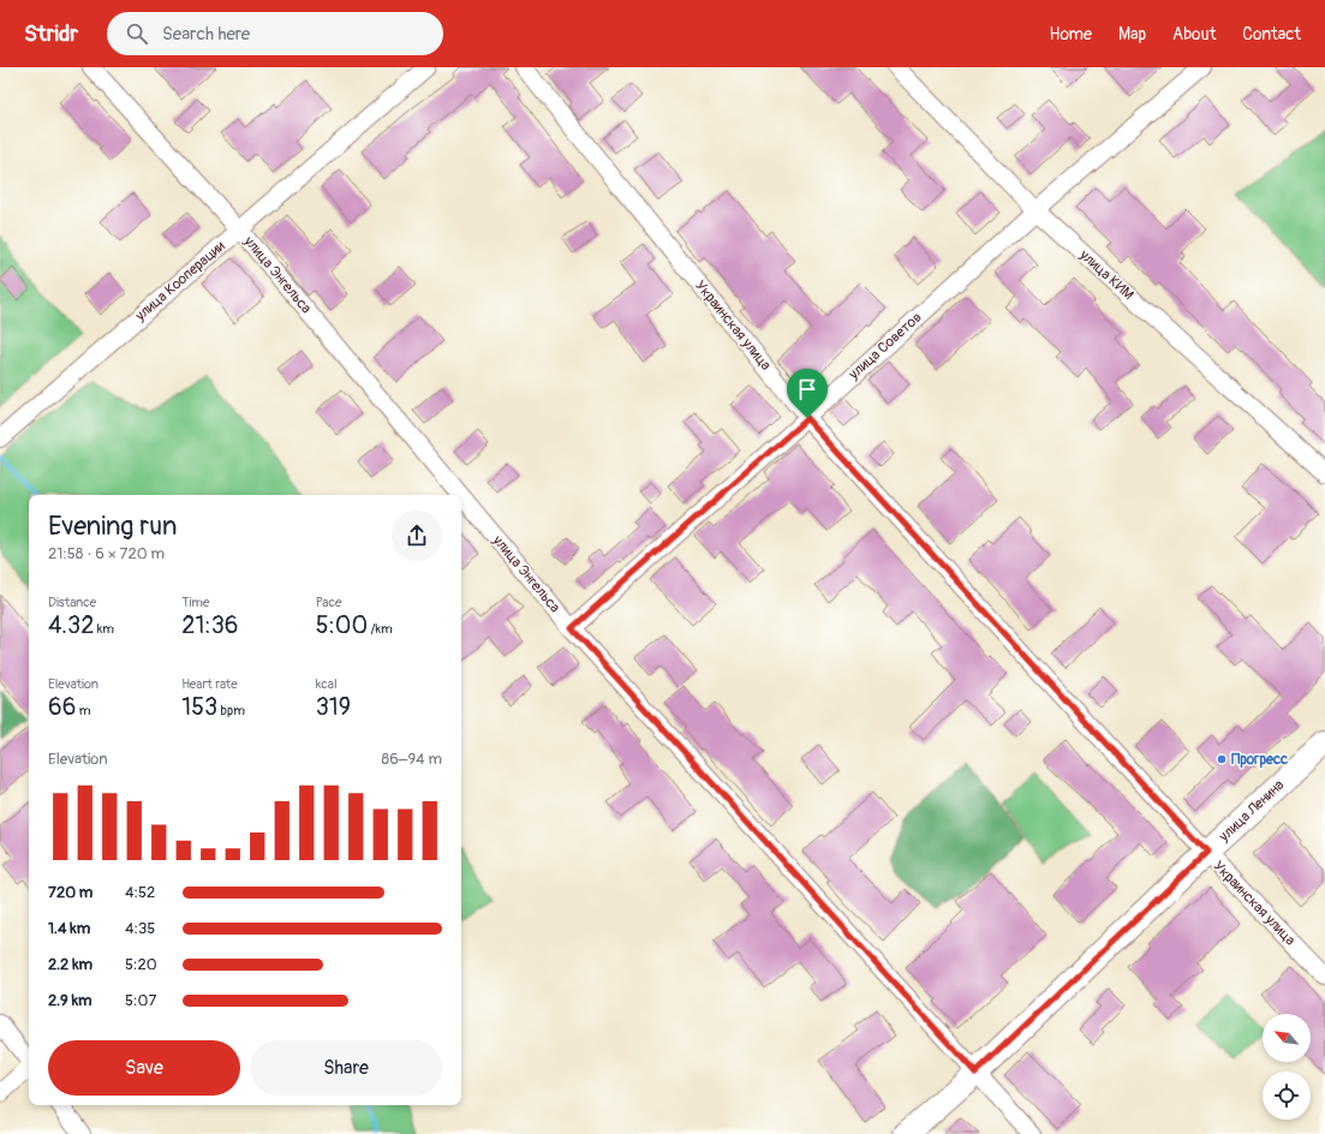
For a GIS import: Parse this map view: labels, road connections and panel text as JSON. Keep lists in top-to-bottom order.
{
  "streets": {
    "street": [
      "улица Энгельса",
      "улица КИМ",
      "улица Кооперации",
      "Украинская улица",
      "улица Советов",
      "улица Ленина"
    ]
  },
  "crossings": [
    ["улица Энгельса", "улица Кооперации"],
    ["улица Энгельса", "улица Советов"],
    ["улица Энгельса", "улица Ленина"],
    ["улица КИМ", "улица Советов"],
    ["Украинская улица", "улица Советов"],
    ["Украинская улица", "улица Ленина"]
  ],
  "places": ["Прогресс"],
  "north": "top left",
  "page": {
    "header": "Stridr",
    "search": "Search here",
    "nav": [
      "Home",
      "Map",
      "About",
      "Contact"
    ],
    "heading": ["Evening run", "21:58 · 6 × 720 m"],
    "stats": [
      ["Distance", "4.32 km"],
      ["Time", "21:36"],
      ["Pace", "5:00 /km"],
      ["Elevation", "66 m"],
      ["Heart rate", "153 bpm"],
      ["kcal", "319"]
    ],
    "chart": ["Elevation", "86–94 m"],
    "list": [
      {
        "name": "720 m",
        "note": "4:52"
      },
      {
        "name": "1.4 km",
        "note": "4:35"
      },
      {
        "name": "2.2 km",
        "note": "5:20"
      },
      {
        "name": "2.9 km",
        "note": "5:07"
      }
    ],
    "buttons": ["Save", "Share"]
  }
}
